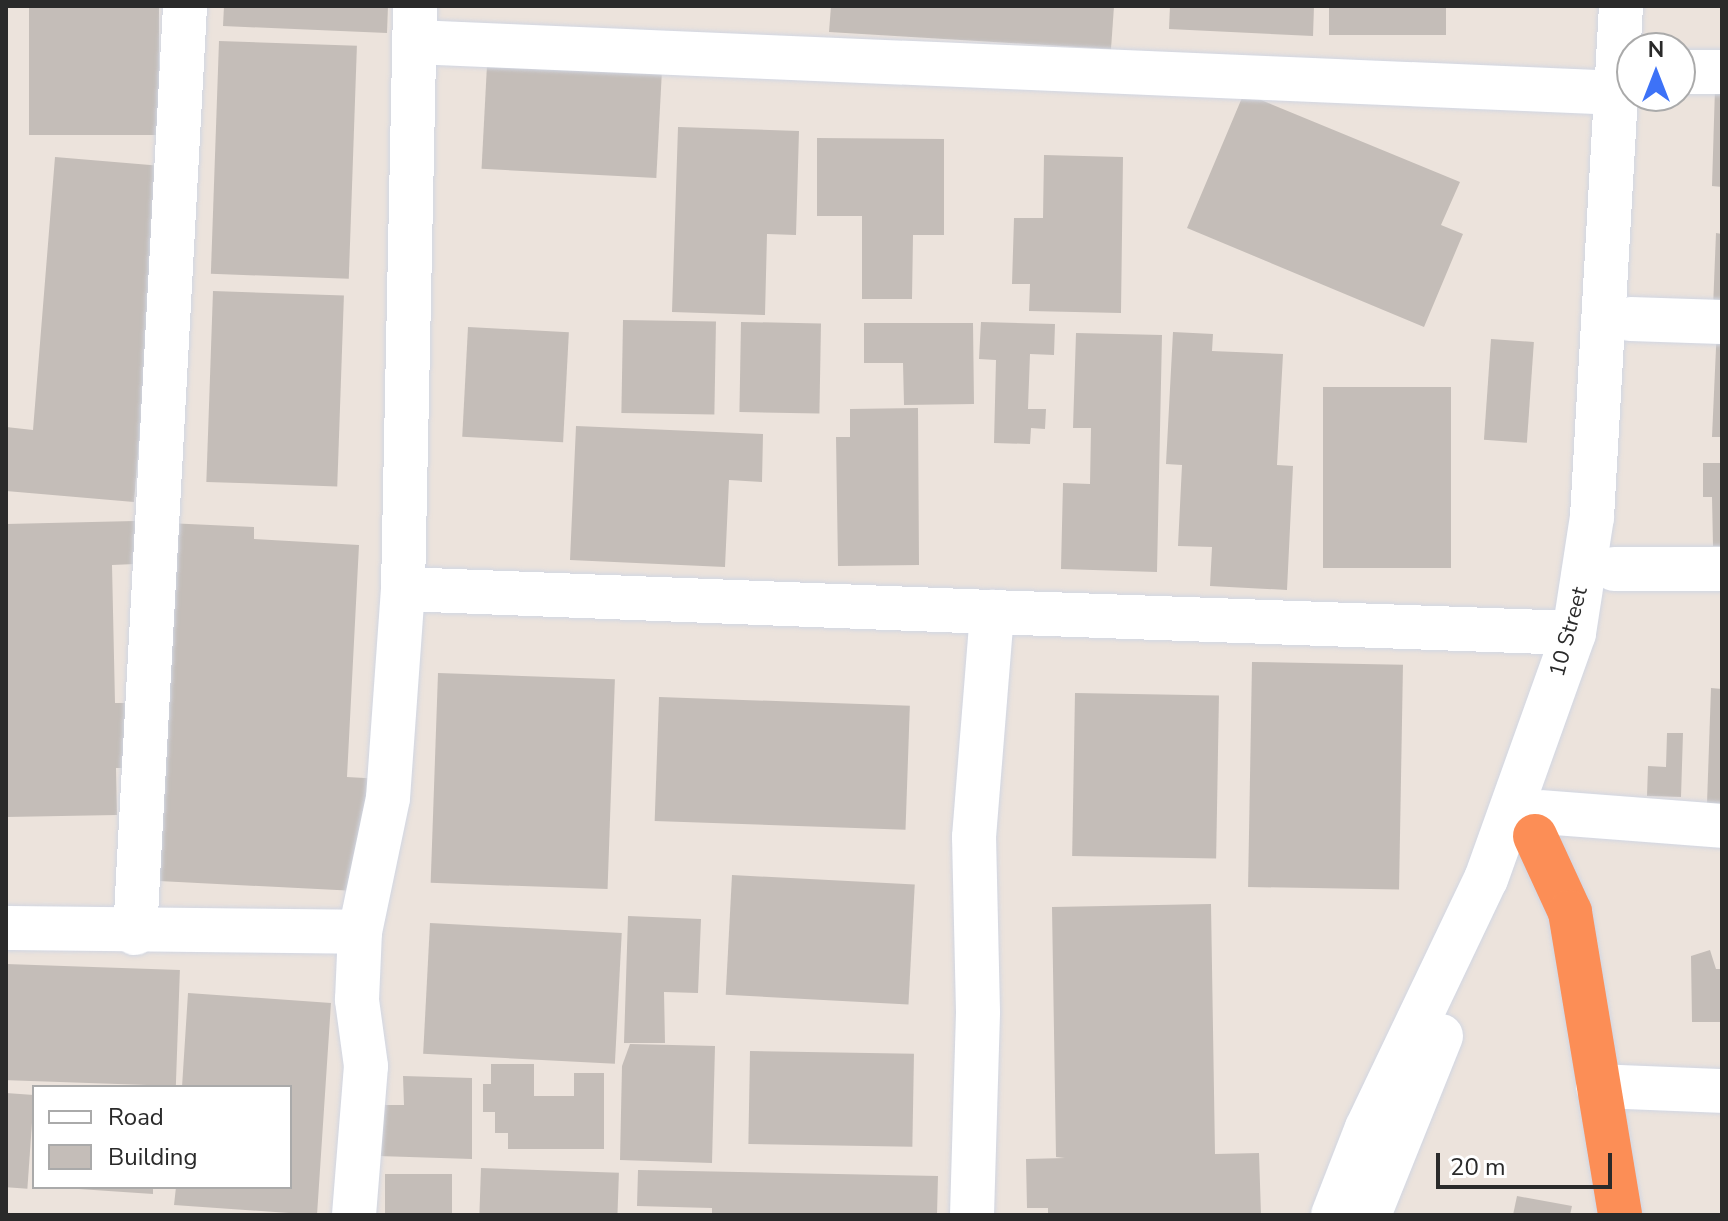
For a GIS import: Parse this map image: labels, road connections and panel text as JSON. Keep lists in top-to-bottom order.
{
  "streets": {
    "street": ["10 Street"]
  },
  "legend": ["Road", "Building"],
  "scale_bar": "20 m",
  "north": "top"
}
